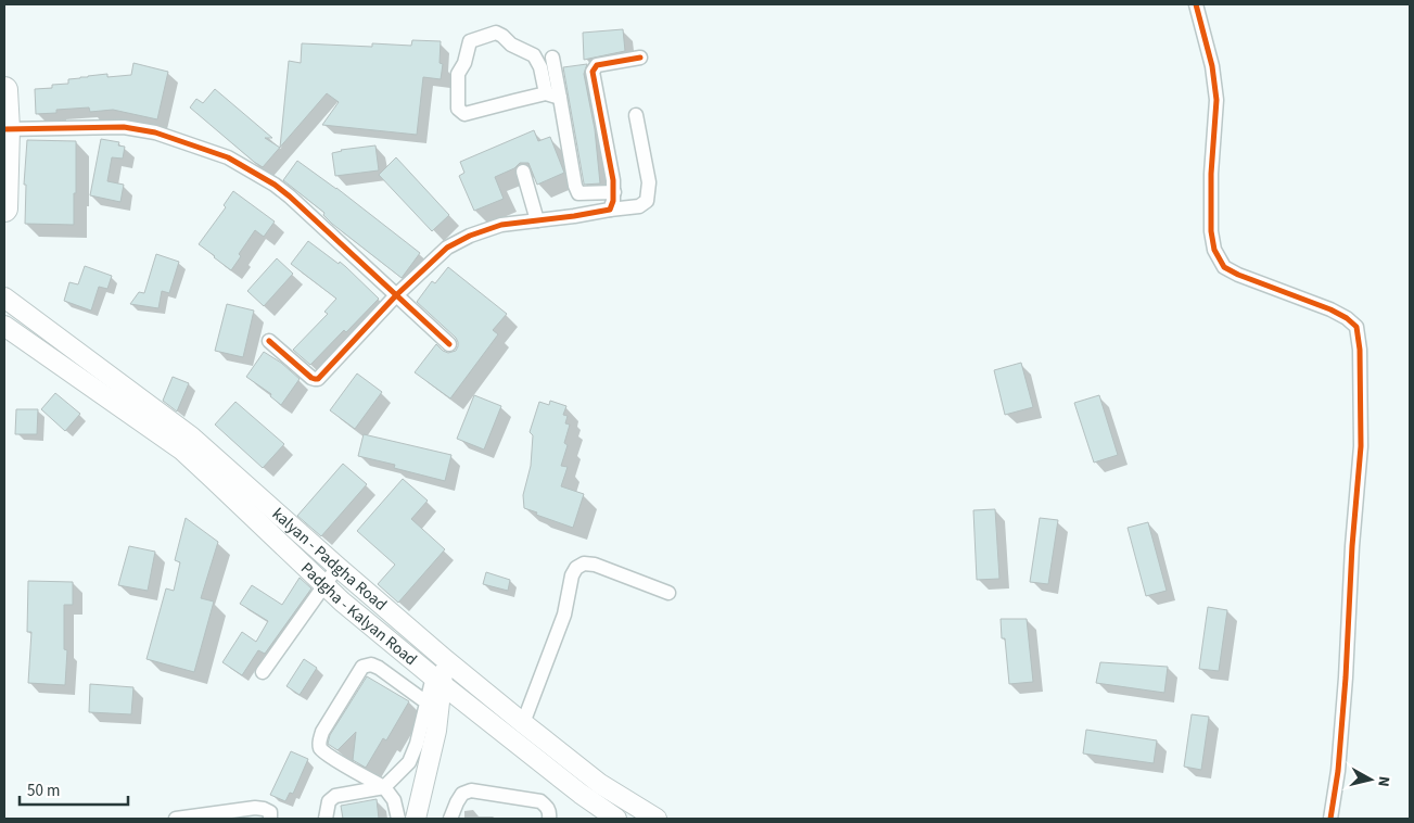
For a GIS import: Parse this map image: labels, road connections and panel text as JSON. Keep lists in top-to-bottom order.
{
  "streets": {
    "main road": ["kalyan - Padgha Road", "Padgha - Kalyan Road"]
  },
  "crossings": [
    ["kalyan - Padgha Road", "Padgha - Kalyan Road"]
  ],
  "scale_bar": "50 m",
  "north": "right"
}
